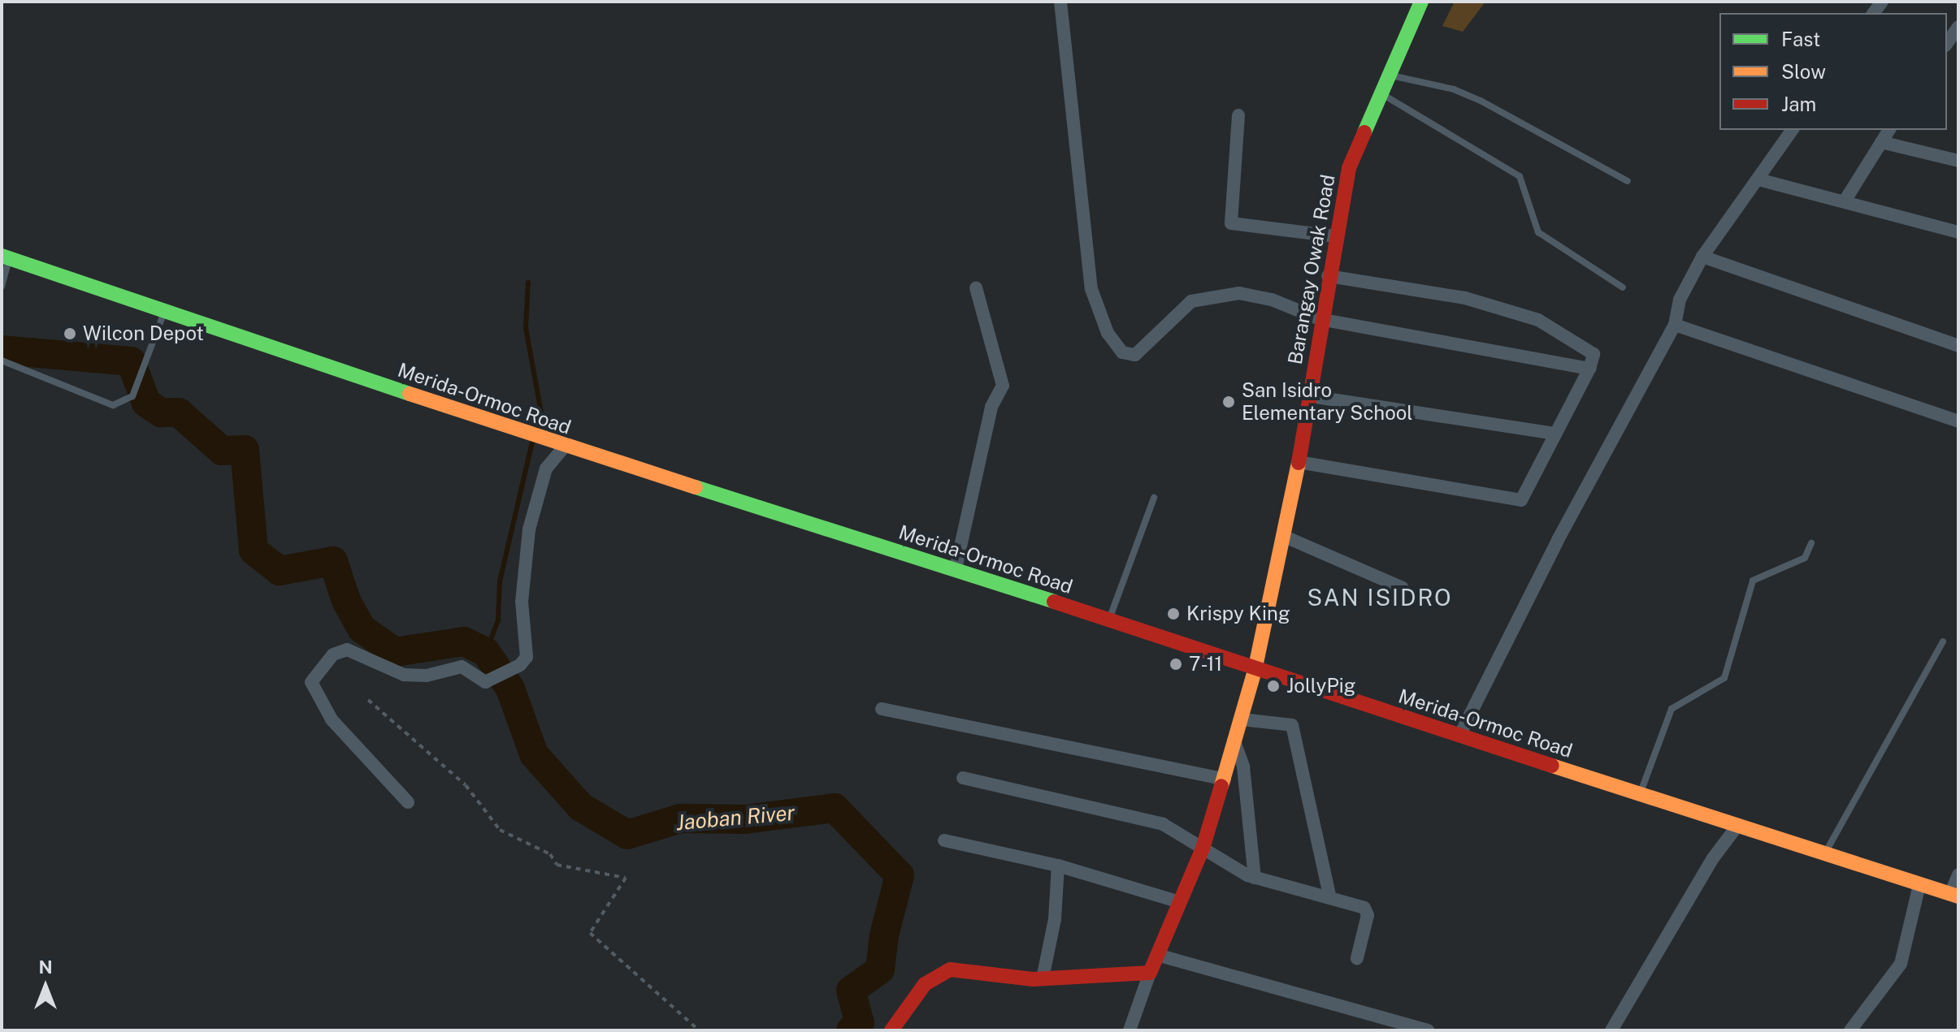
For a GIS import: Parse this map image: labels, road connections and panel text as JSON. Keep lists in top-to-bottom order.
{
  "streets": {
    "main road": ["Barangay Owak Road", "Merida-Ormoc Road"]
  },
  "crossings": [
    ["Barangay Owak Road", "Merida-Ormoc Road"]
  ],
  "districts": ["SAN ISIDRO"],
  "water": ["Jaoban River"],
  "places": [
    "Wilcon Depot",
    "San Isidro Elementary School",
    "Krispy King",
    "7-11",
    "JollyPig"
  ],
  "legend": ["Fast", "Slow", "Jam"],
  "north": "top"
}
